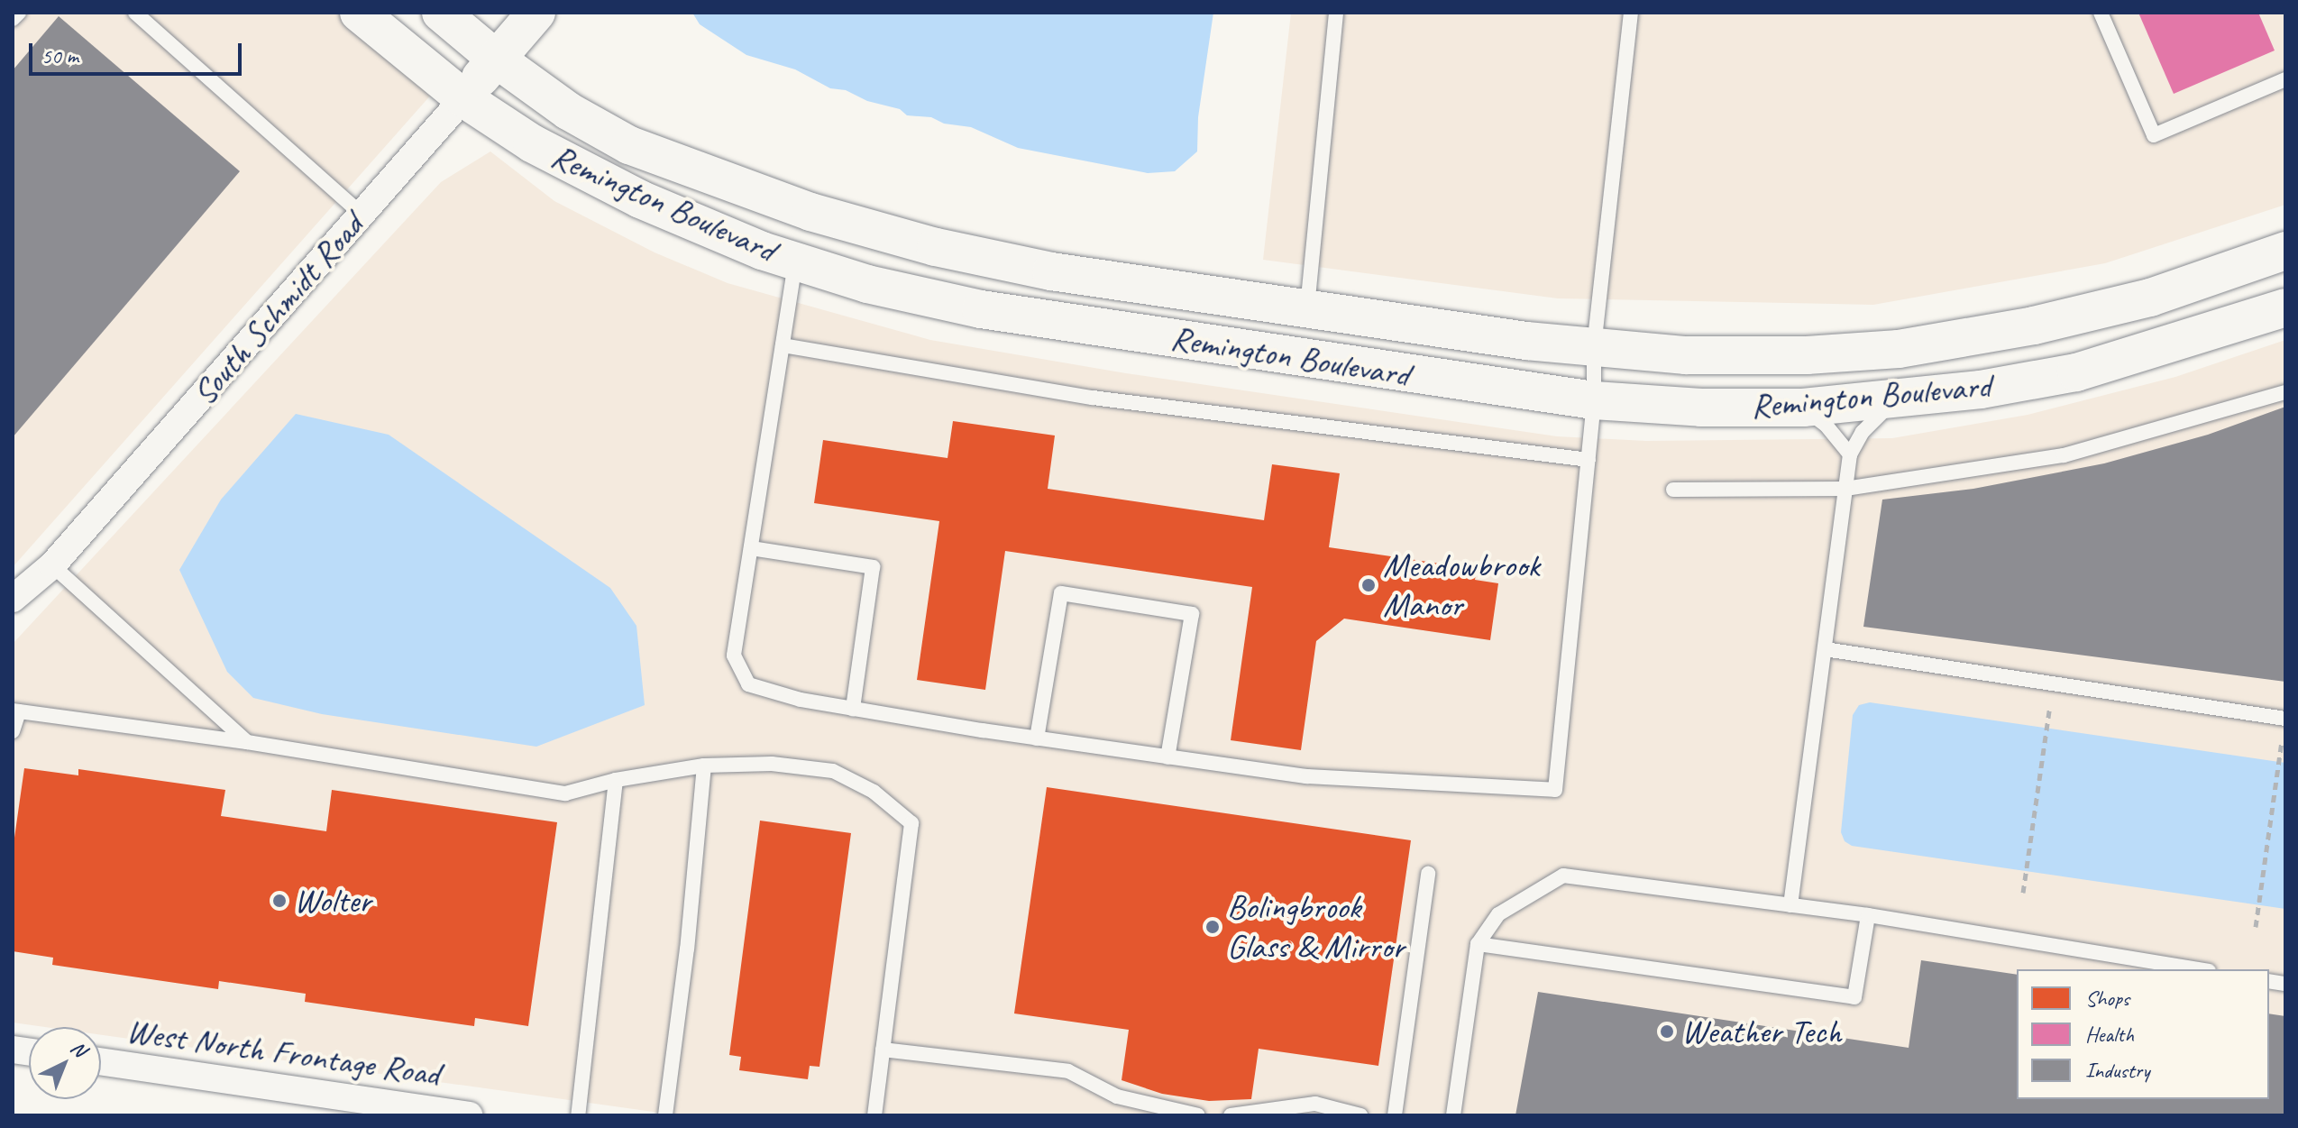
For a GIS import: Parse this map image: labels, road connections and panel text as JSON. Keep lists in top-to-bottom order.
{
  "streets": {
    "street": ["Remington Boulevard", "South Schmidt Road", "West North Frontage Road"]
  },
  "crossings": [
    ["Remington Boulevard", "South Schmidt Road"]
  ],
  "places": [
    "Meadowbrook Manor",
    "Wolter",
    "Bolingbrook Glass & Mirror",
    "Weather Tech"
  ],
  "legend": ["Shops", "Health", "Industry"],
  "scale_bar": "50 m",
  "north": "top right"
}
